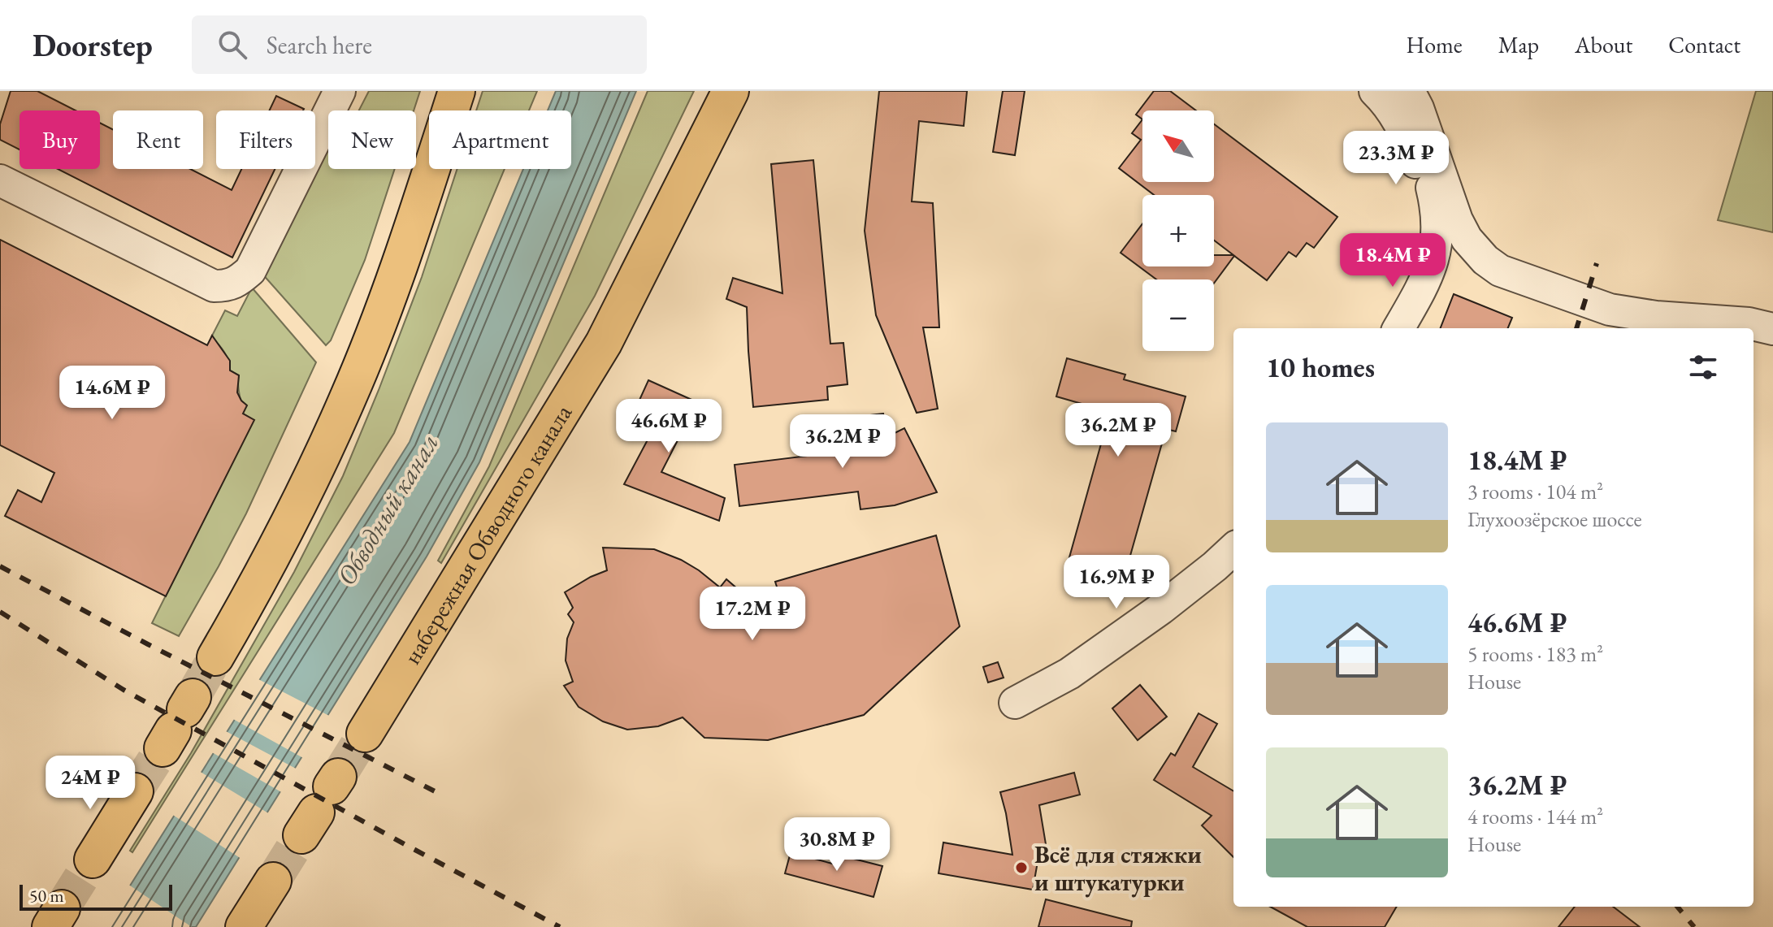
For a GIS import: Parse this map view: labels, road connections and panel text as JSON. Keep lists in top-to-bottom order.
{
  "streets": {
    "main road": ["набережная Обводного канала"]
  },
  "water": ["Обводный канал"],
  "places": ["Всё для стяжки и штукатурки"],
  "scale_bar": "50 m",
  "north": "top left",
  "page": {
    "header": "Doorstep",
    "search": "Search here",
    "nav": [
      "Home",
      "Map",
      "About",
      "Contact"
    ],
    "map_buttons": ["+", "−"],
    "chip": [
      "Buy",
      "Rent",
      "Filters",
      "New",
      "Apartment"
    ],
    "price": [
      "23.3M ₽",
      "18.4M ₽",
      "14.6M ₽",
      "46.6M ₽",
      "36.2M ₽",
      "36.2M ₽",
      "16.9M ₽",
      "17.2M ₽",
      "24M ₽",
      "30.8M ₽"
    ],
    "heading": "10 homes",
    "list": [
      {
        "name": "18.4M ₽",
        "note": "3 rooms · 104 m² · Глухоозёрское шоссе"
      },
      {
        "name": "46.6M ₽",
        "note": "5 rooms · 183 m² · House"
      },
      {
        "name": "36.2M ₽",
        "note": "4 rooms · 144 m² · House"
      }
    ],
    "scale": "50 m"
  }
}
